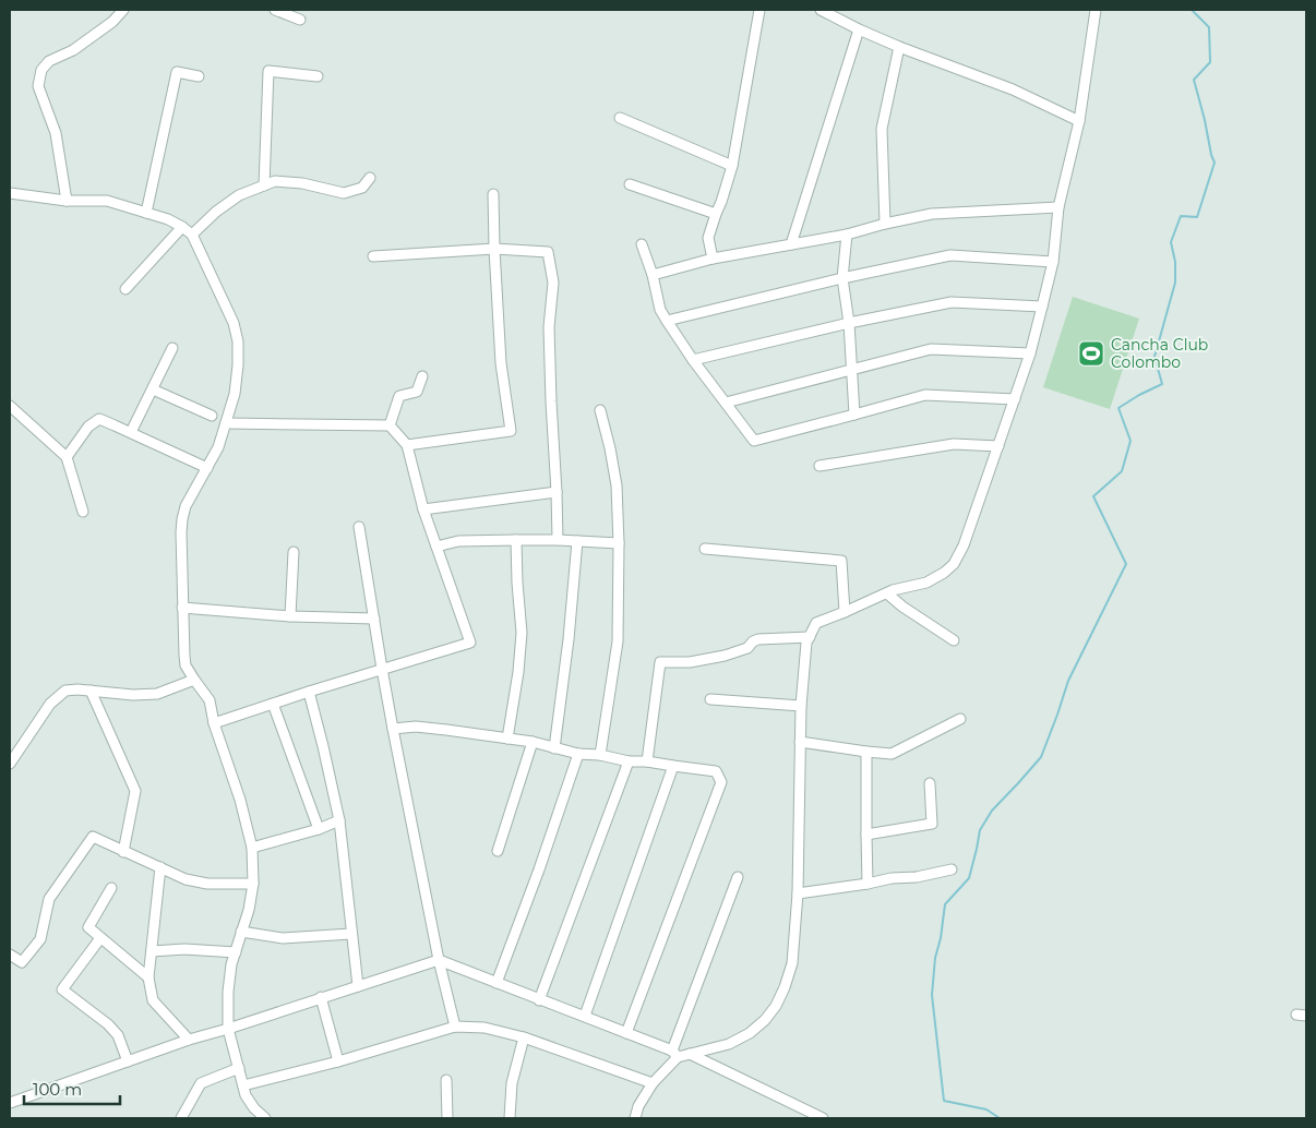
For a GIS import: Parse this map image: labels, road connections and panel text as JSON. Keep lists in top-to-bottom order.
{
  "places": {
    "sports": ["Cancha Club Colombo"]
  },
  "scale_bar": "100 m"
}
